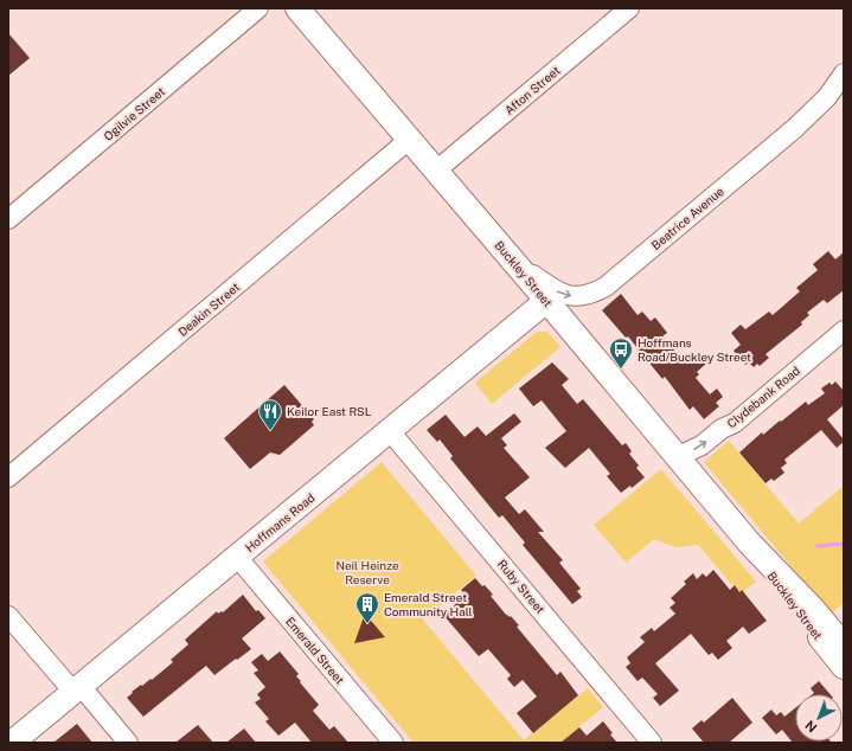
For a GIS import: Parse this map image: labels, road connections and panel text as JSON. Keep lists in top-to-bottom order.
{
  "streets": {
    "main road": ["Buckley Street", "Hoffmans Road"],
    "street": [
      "Afton Street",
      "Ogilvie Street",
      "Beatrice Avenue",
      "Deakin Street",
      "Clydebank Road",
      "Ruby Street",
      "Emerald Street"
    ]
  },
  "crossings": [
    ["Afton Street", "Buckley Street"],
    ["Beatrice Avenue", "Buckley Street"],
    ["Buckley Street", "Deakin Street"],
    ["Buckley Street", "Clydebank Road"],
    ["Buckley Street", "Hoffmans Road"],
    ["Hoffmans Road", "Ruby Street"],
    ["Hoffmans Road", "Emerald Street"]
  ],
  "one_way": ["Beatrice Avenue", "Clydebank Road"],
  "parks": ["Neil Heinze Reserve"],
  "places": {
    "bus stop": ["Hoffmans Road/Buckley Street"],
    "restaurant": ["Keilor East RSL"],
    "building": ["Emerald Street Community Hall"]
  },
  "north": "bottom left"
}
